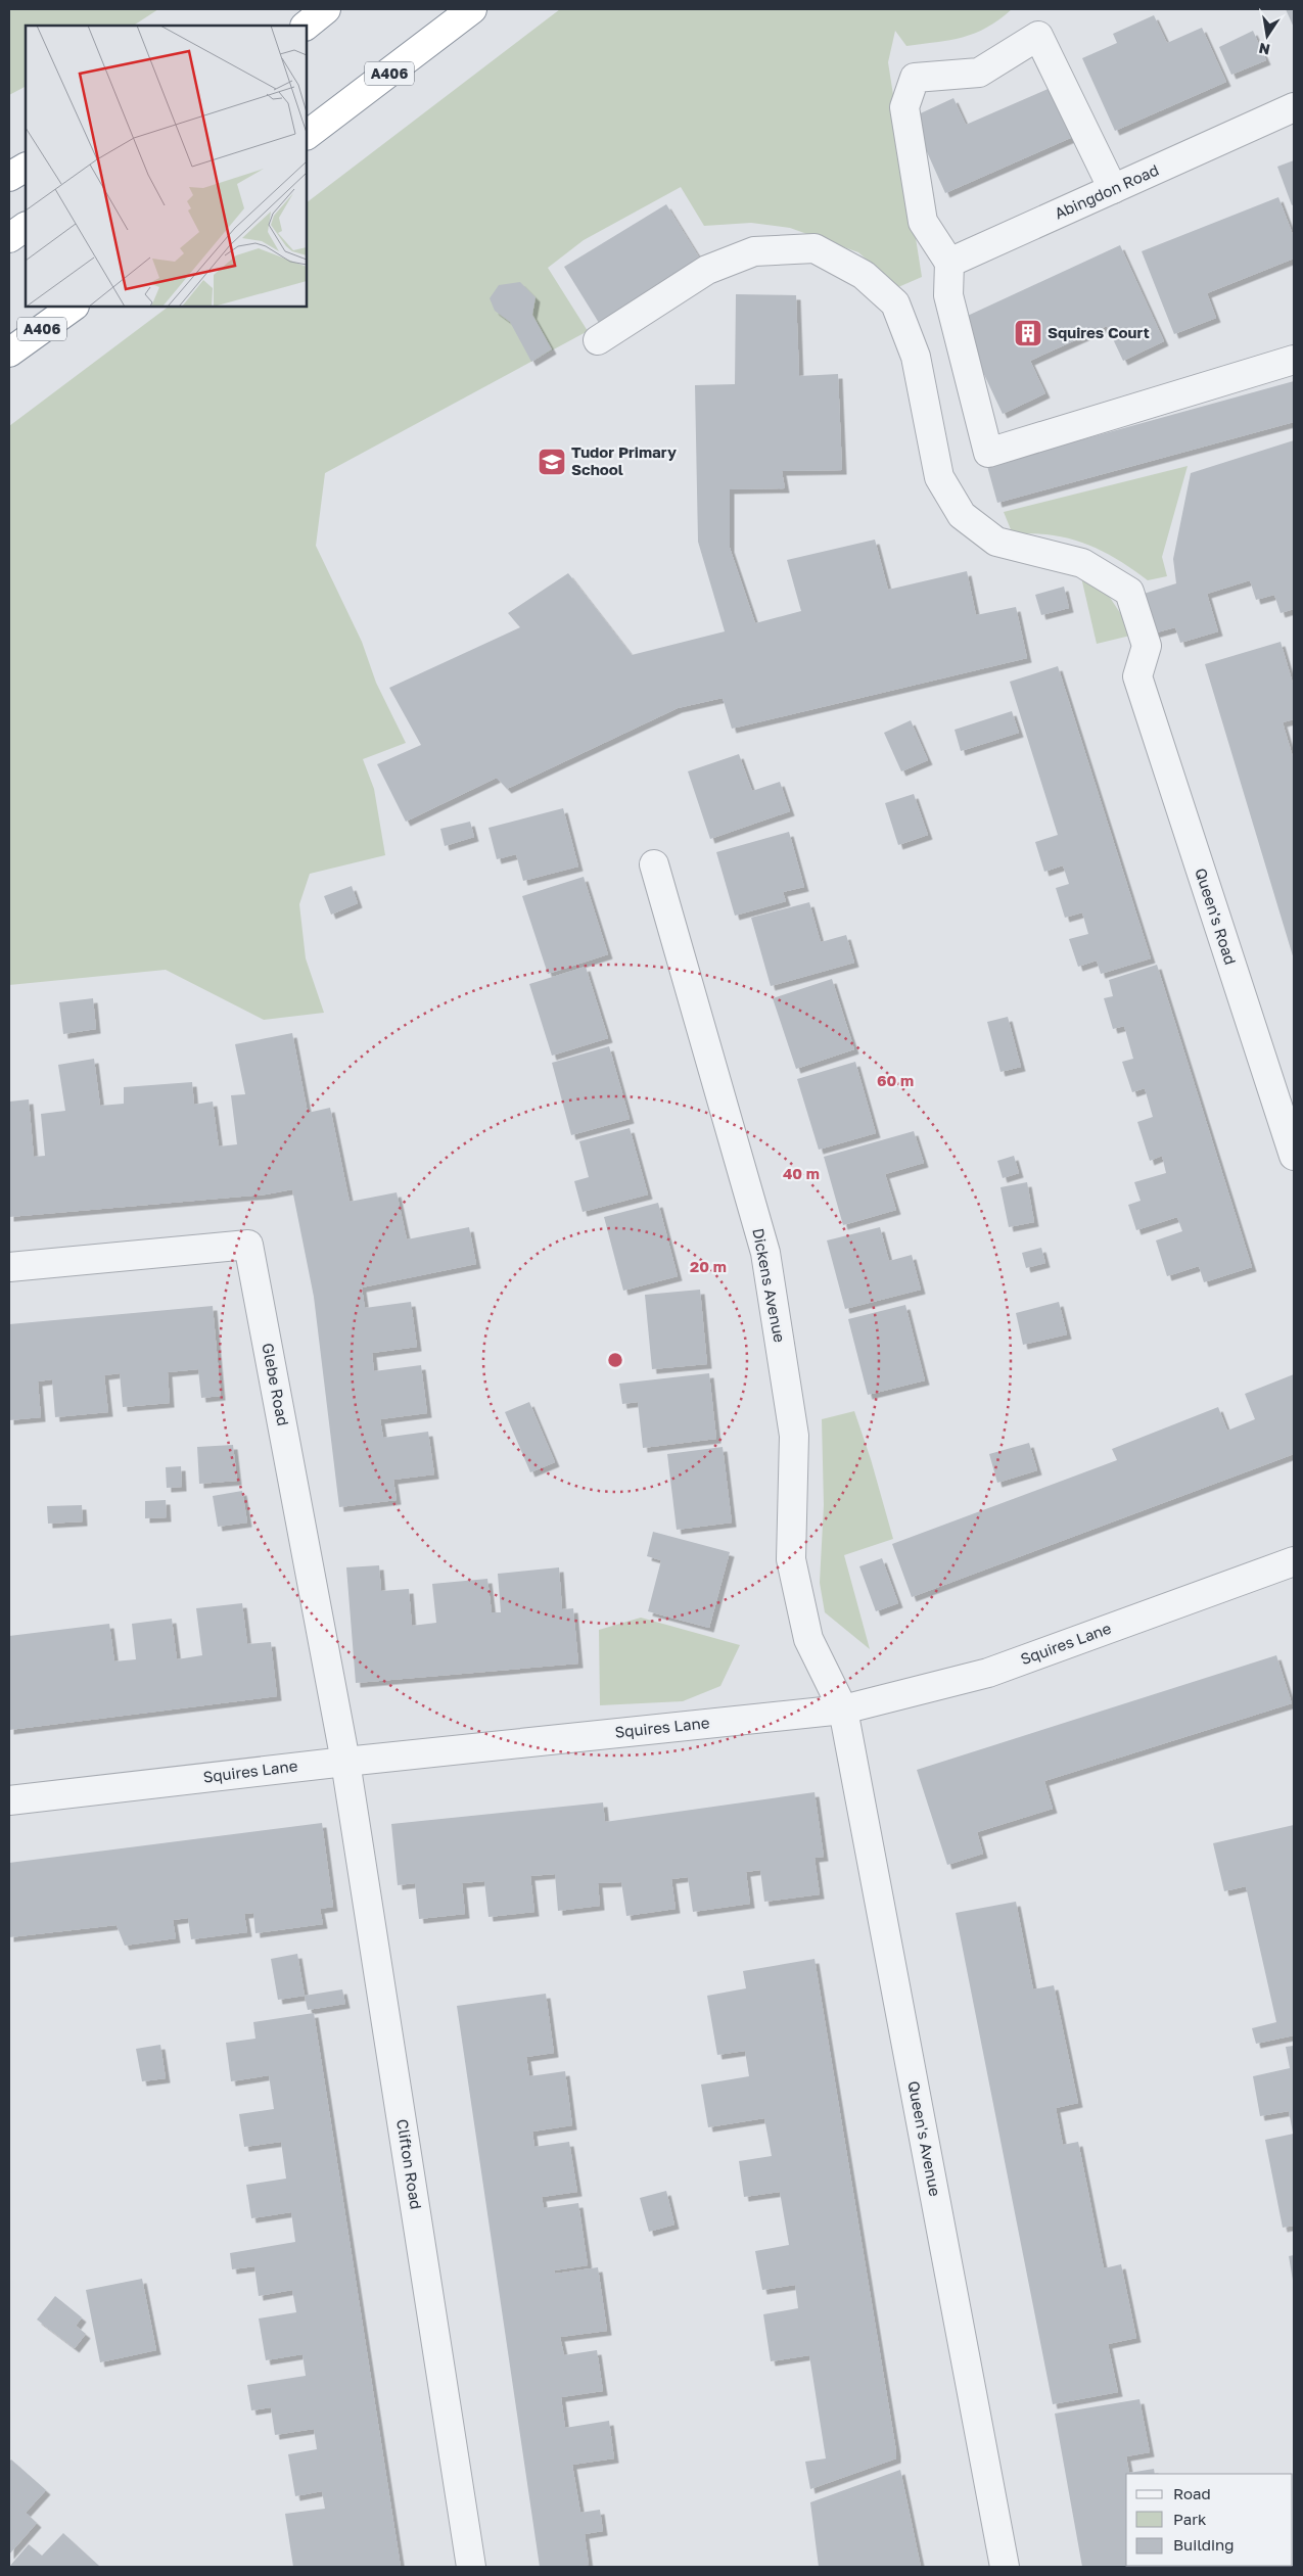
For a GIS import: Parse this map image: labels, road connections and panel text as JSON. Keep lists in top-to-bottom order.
{
  "streets": {
    "highway": ["A406"],
    "street": [
      "Abingdon Road",
      "Queen's Road",
      "Dickens Avenue",
      "Glebe Road",
      "Squires Lane",
      "Queen's Avenue",
      "Clifton Road"
    ]
  },
  "crossings": [
    ["Dickens Avenue", "Squires Lane"],
    ["Dickens Avenue", "Queen's Avenue"],
    ["Glebe Road", "Squires Lane"],
    ["Glebe Road", "Clifton Road"],
    ["Squires Lane", "Queen's Avenue"],
    ["Squires Lane", "Clifton Road"]
  ],
  "places": {
    "building": ["Squires Court"],
    "school or university": ["Tudor Primary School"]
  },
  "legend": ["Road", "Park", "Building"],
  "north": "bottom",
  "rings": ["60 m", "40 m", "20 m"]
}
